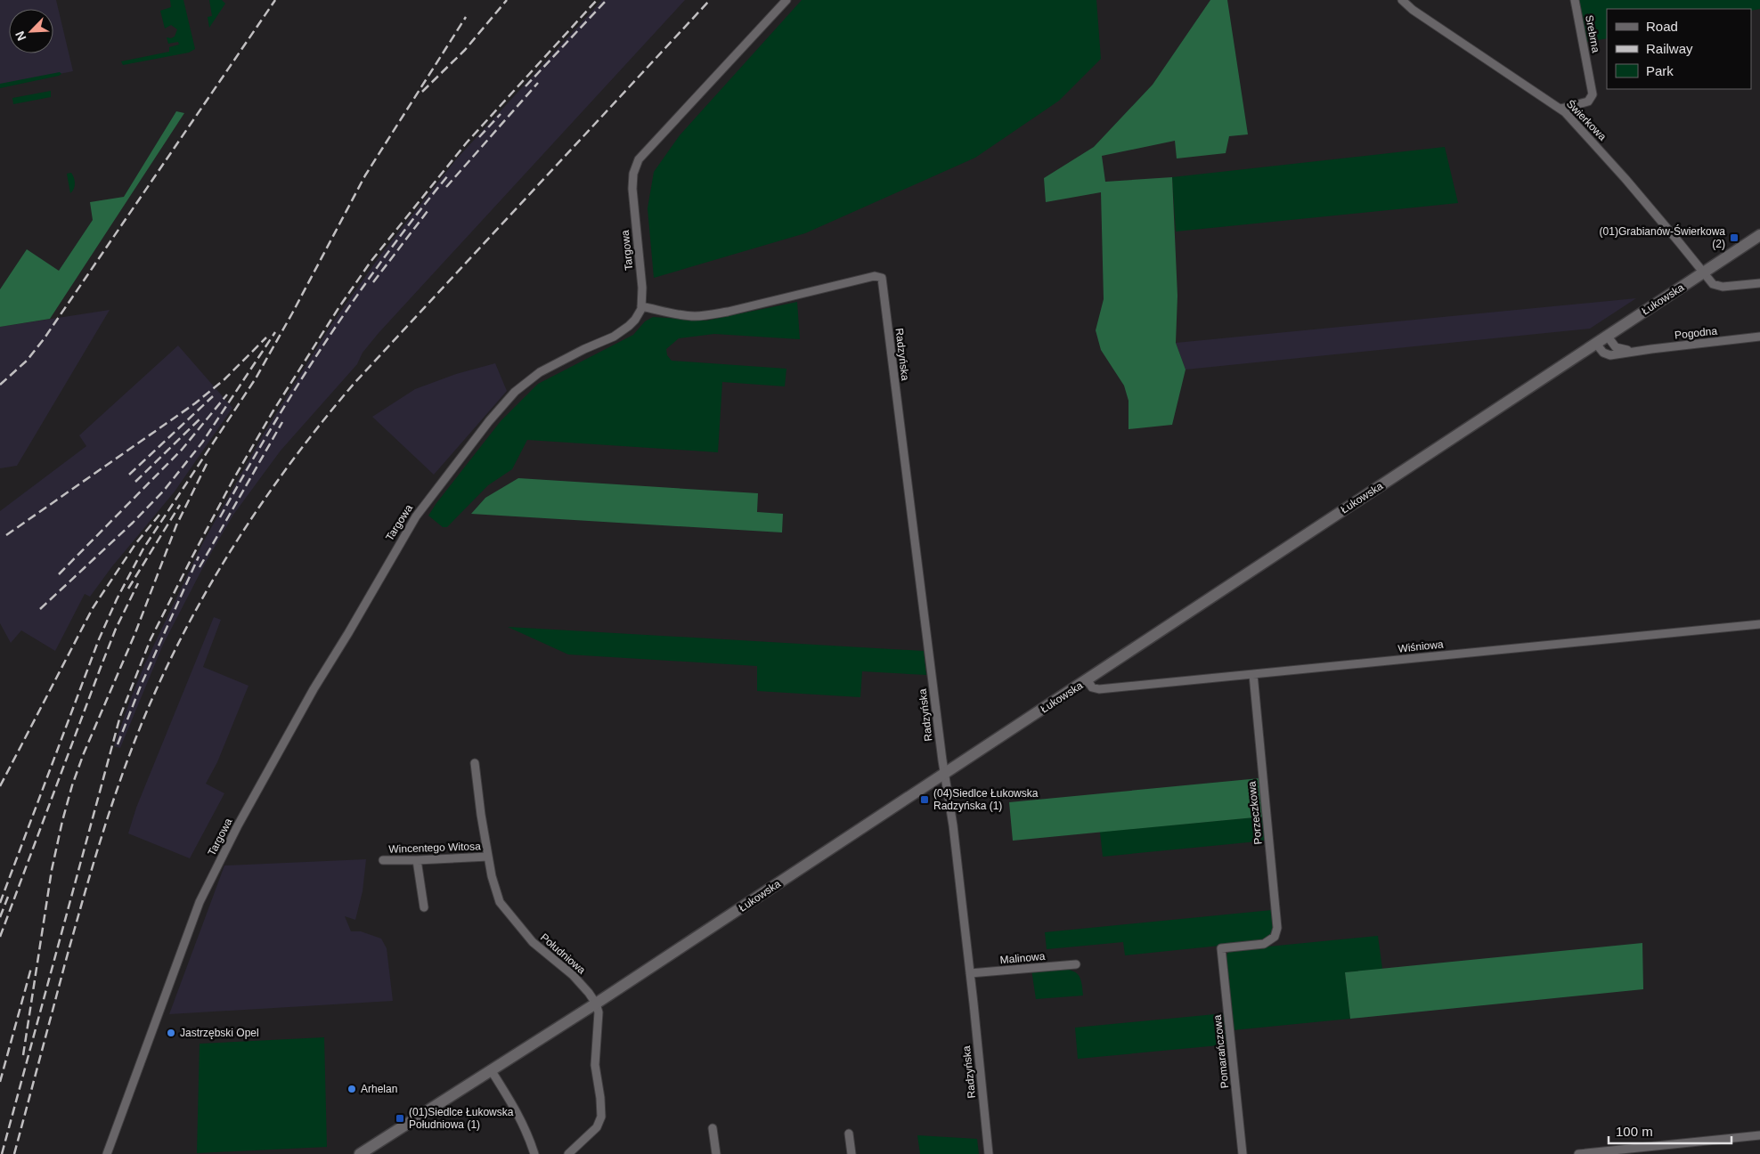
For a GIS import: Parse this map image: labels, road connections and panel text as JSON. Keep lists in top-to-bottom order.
{
  "streets": {
    "main road": ["Łukowska"],
    "street": [
      "Srebrna",
      "Świerkowa",
      "Targowa",
      "Pogodna",
      "Radzyńska",
      "Wiśniowa",
      "Porzeczkowa",
      "Wincentego Witosa",
      "Południowa",
      "Malinowa",
      "Pomarańczowa"
    ]
  },
  "crossings": [
    ["Srebrna", "Świerkowa"],
    ["Świerkowa", "Łukowska"],
    ["Targowa", "Radzyńska"],
    ["Łukowska", "Pogodna"],
    ["Łukowska", "Radzyńska"],
    ["Łukowska", "Wiśniowa"],
    ["Łukowska", "Południowa"],
    ["Radzyńska", "Malinowa"],
    ["Wiśniowa", "Porzeczkowa"],
    ["Porzeczkowa", "Pomarańczowa"],
    ["Wincentego Witosa", "Południowa"]
  ],
  "places": {
    "transit": ["(01)Grabianów-Świerkowa (2)", "(04)Siedlce Łukowska Radzyńska (1)", "(01)Siedlce Łukowska Południowa (1)"],
    "other": ["Jastrzębski Opel", "Arhelan"]
  },
  "legend": ["Road", "Railway", "Park"],
  "scale_bar": "100 m",
  "north": "bottom left"
}
